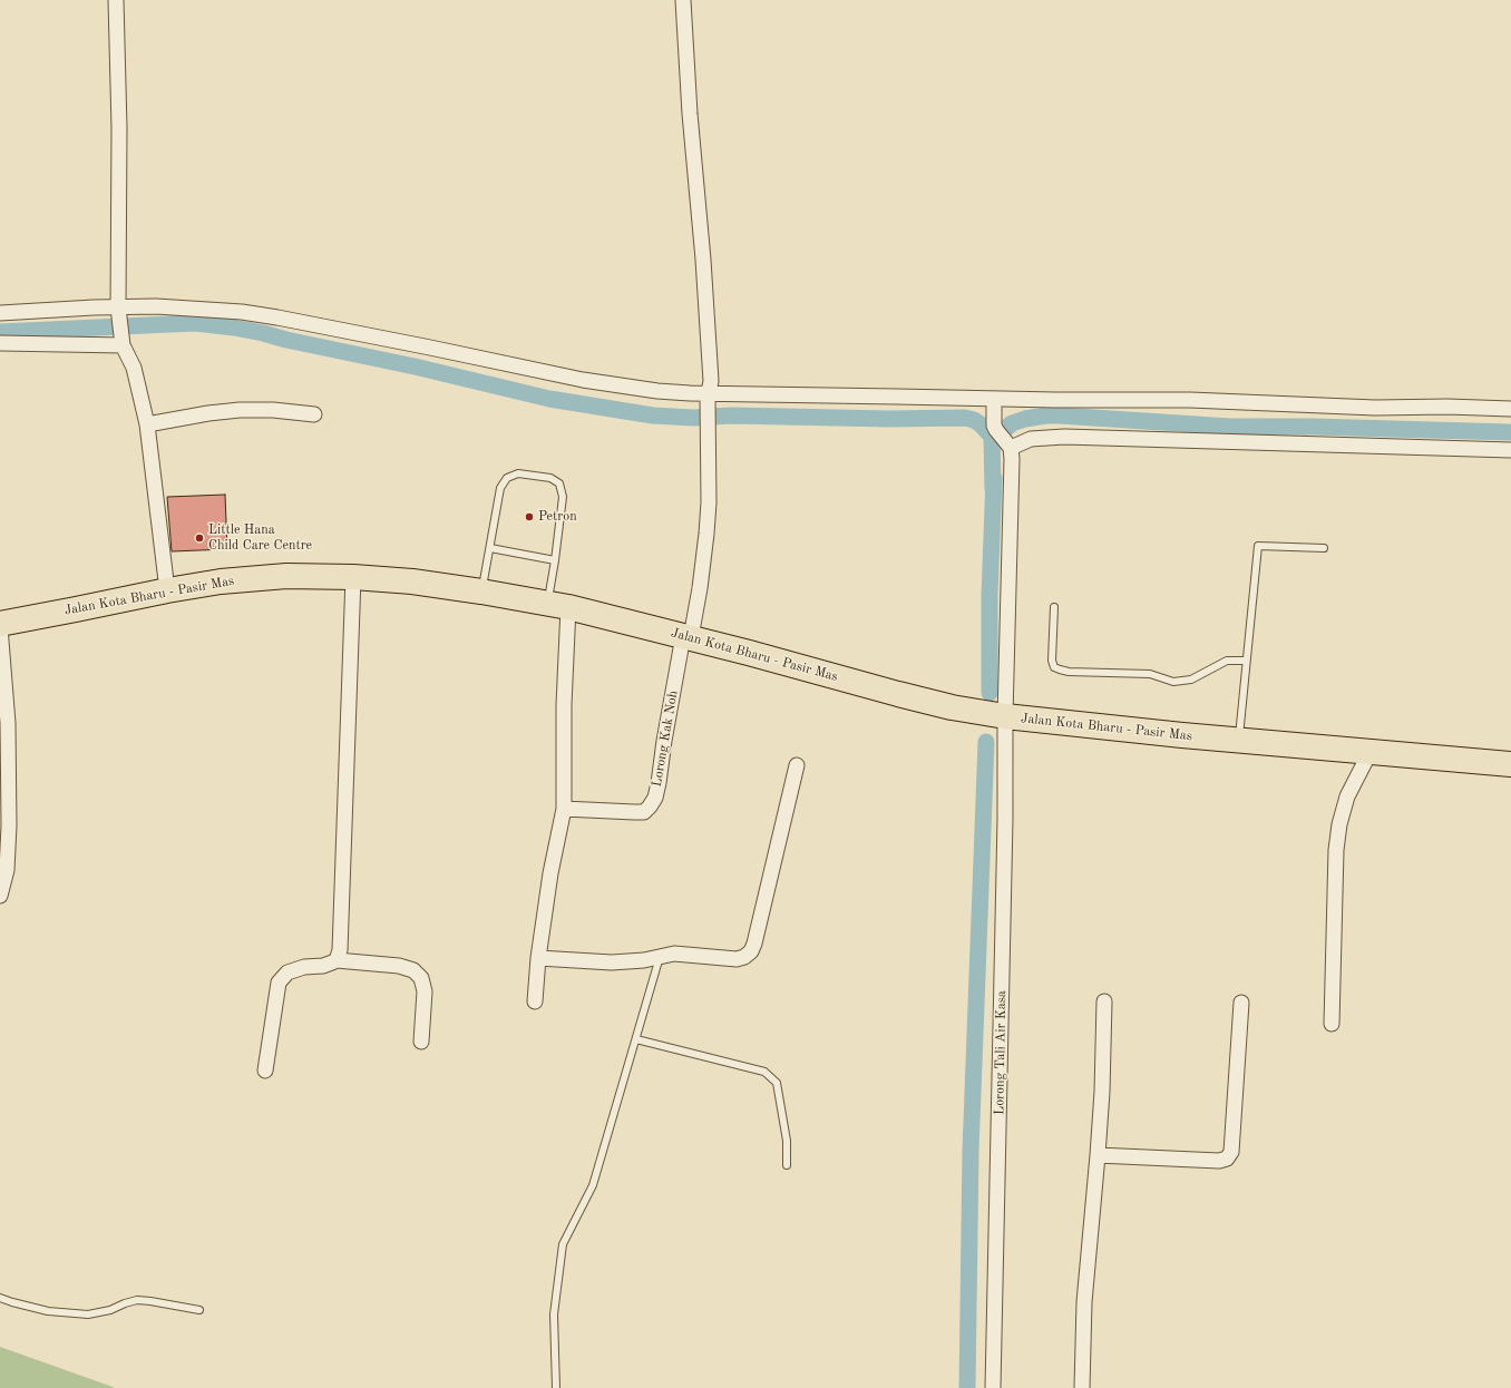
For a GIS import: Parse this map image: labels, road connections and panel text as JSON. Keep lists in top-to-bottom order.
{
  "streets": {
    "highway": ["Jalan Kota Bharu - Pasir Mas"],
    "street": ["Lorong Kak Noh", "Lorong Tali Air Kasa"]
  },
  "crossings": [
    ["Jalan Kota Bharu - Pasir Mas", "Lorong Kak Noh"],
    ["Jalan Kota Bharu - Pasir Mas", "Lorong Tali Air Kasa"]
  ],
  "places": ["Petron", "Little Hana Child Care Centre"]
}
